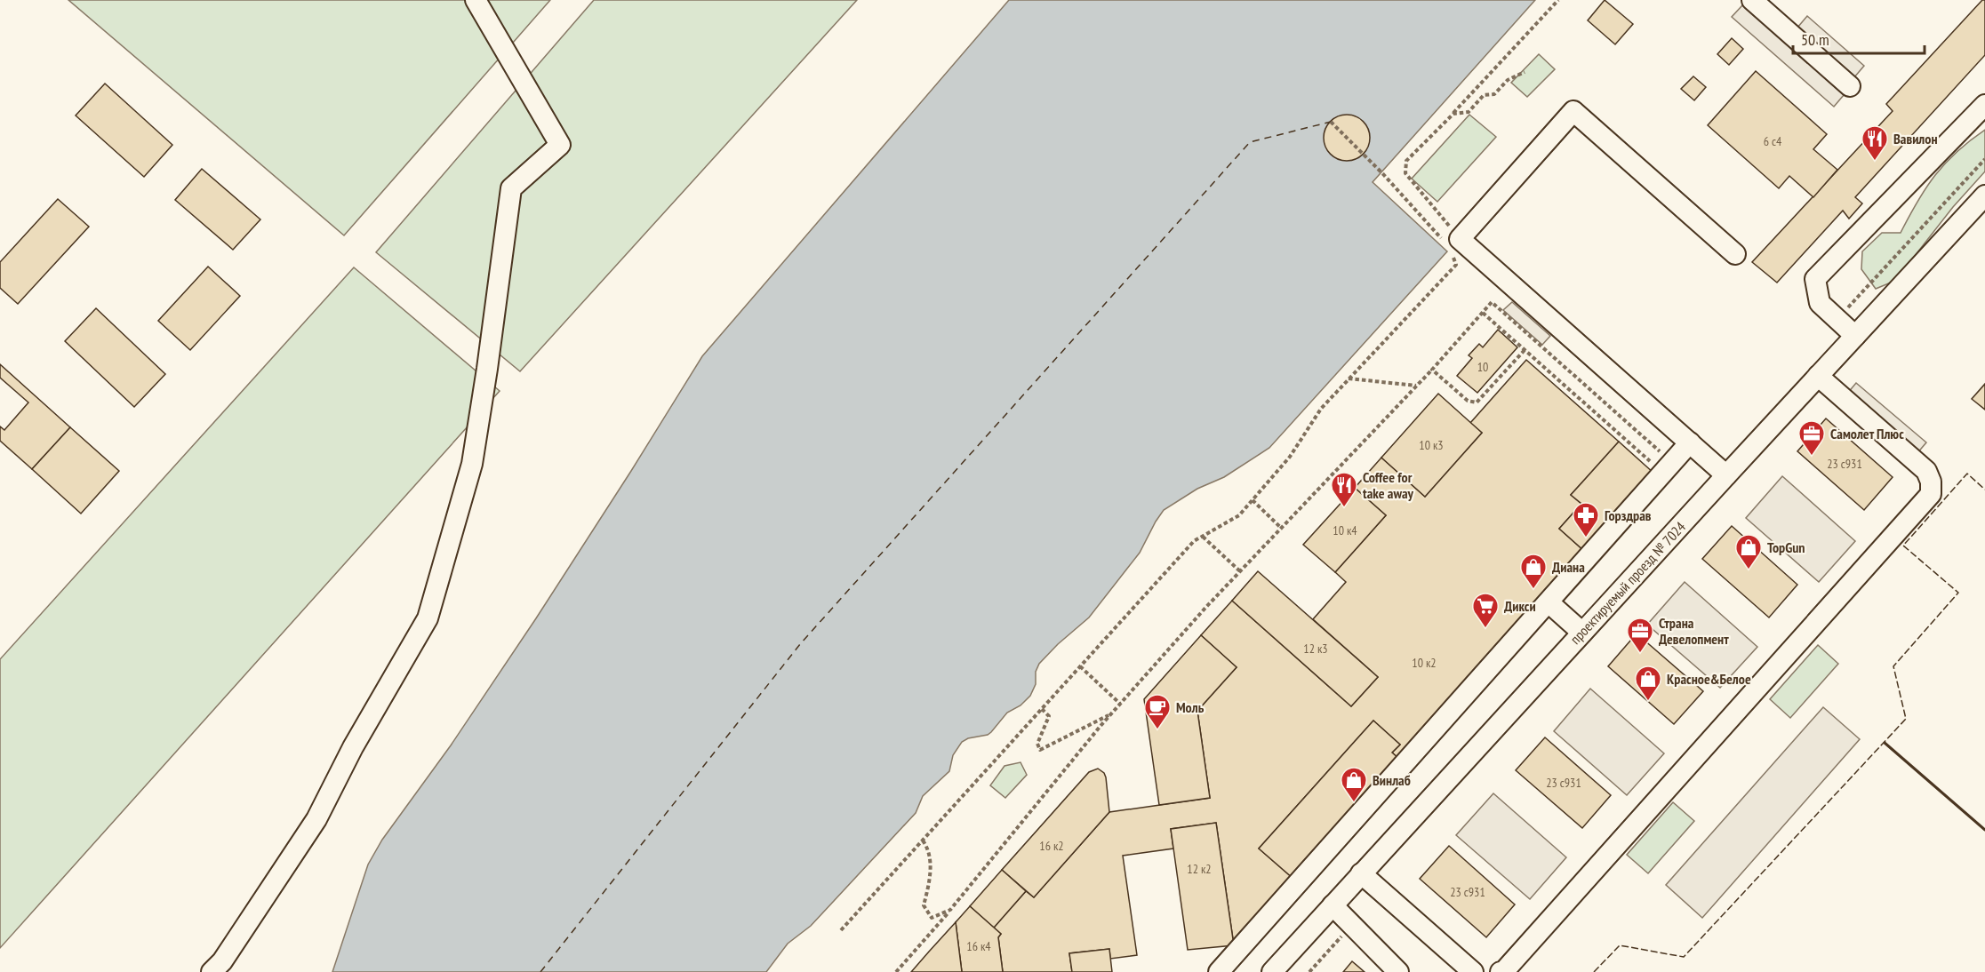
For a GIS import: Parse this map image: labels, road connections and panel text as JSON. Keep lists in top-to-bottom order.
{
  "streets": {
    "street": ["проектируемый проезд № 7024"]
  },
  "places": {
    "restaurant": ["Вавилон", "Coffee for take away"],
    "office": ["Самолет Плюс", "Страна Девелопмент"],
    "pharmacy": ["Горздрав"],
    "shop": [
      "TopGun",
      "Диана",
      "Красное&Белое",
      "Винлаб"
    ],
    "supermarket": ["Дикси"],
    "cafe": ["Моль"]
  },
  "house_numbers": [
    "6 с4",
    "10",
    "10 к3",
    "23 с931",
    "10 к4",
    "12 к3",
    "10 к2",
    "23 с931",
    "16 к2",
    "12 к2",
    "23 с931",
    "16 к4"
  ],
  "scale_bar": "50 m"
}
